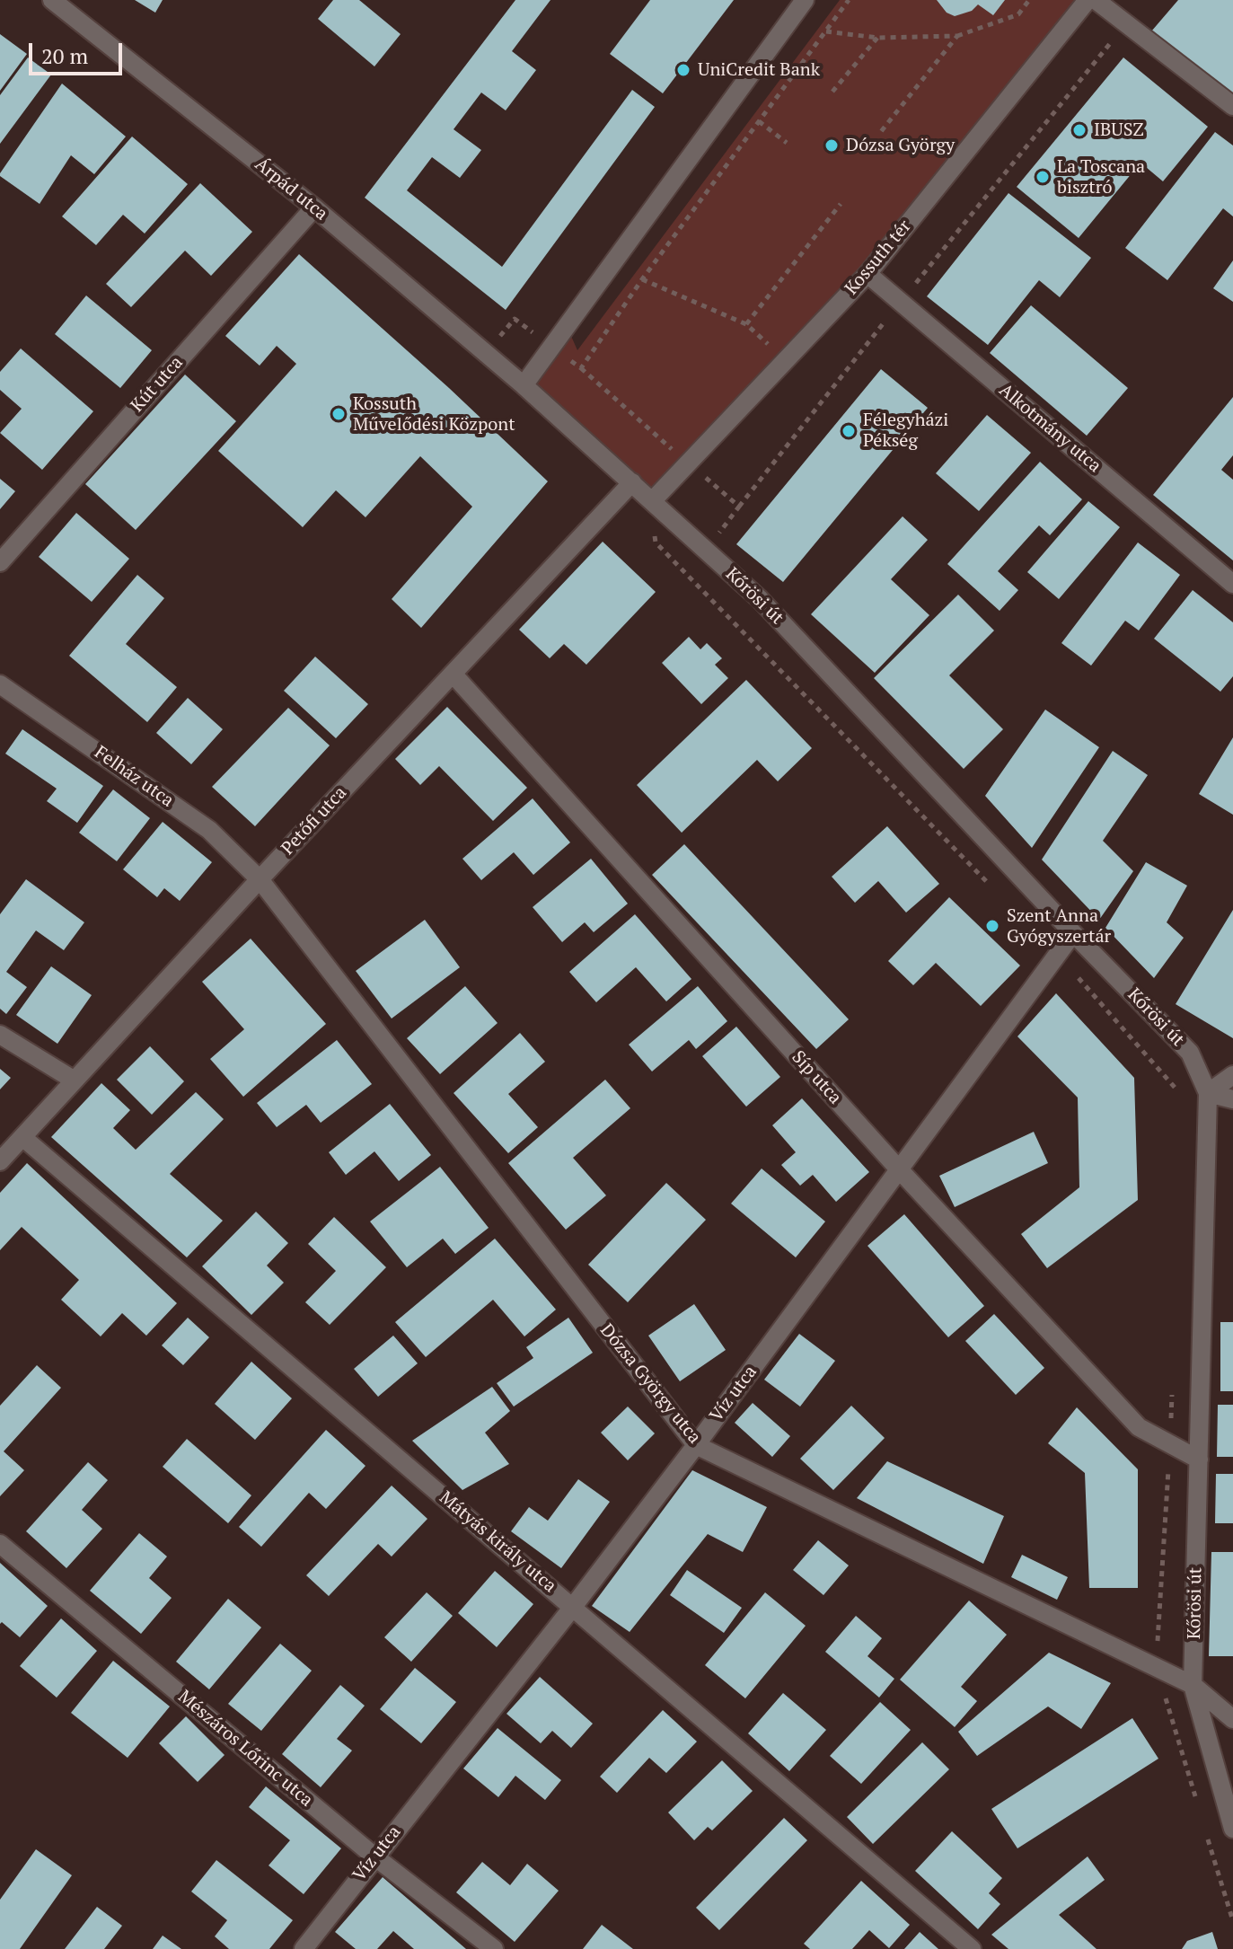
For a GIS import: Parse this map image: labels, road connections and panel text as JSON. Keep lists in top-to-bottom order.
{
  "streets": {
    "street": [
      "Árpád utca",
      "Kossuth tér",
      "Kút utca",
      "Alkotmány utca",
      "Kőrösi út",
      "Felház utca",
      "Petőfi utca",
      "Síp utca",
      "Dózsa György utca",
      "Víz utca",
      "Mátyás király utca",
      "Mészáros Lőrinc utca"
    ]
  },
  "crossings": [
    ["Árpád utca", "Kút utca"],
    ["Kossuth tér", "Alkotmány utca"],
    ["Kossuth tér", "Kőrösi út"],
    ["Kőrösi út", "Petőfi utca"],
    ["Kőrösi út", "Síp utca"],
    ["Kőrösi út", "Dózsa György utca"],
    ["Kőrösi út", "Víz utca"],
    ["Felház utca", "Petőfi utca"],
    ["Felház utca", "Dózsa György utca"],
    ["Petőfi utca", "Síp utca"],
    ["Petőfi utca", "Dózsa György utca"],
    ["Petőfi utca", "Mátyás király utca"],
    ["Síp utca", "Víz utca"],
    ["Dózsa György utca", "Víz utca"],
    ["Víz utca", "Mátyás király utca"],
    ["Víz utca", "Mészáros Lőrinc utca"]
  ],
  "places": [
    "UniCredit Bank",
    "IBUSZ",
    "Dózsa György",
    "La Toscana bisztró",
    "Kossuth Művelődési Központ",
    "Félegyházi Pékség",
    "Szent Anna Gyógyszertár"
  ],
  "scale_bar": "20 m"
}
